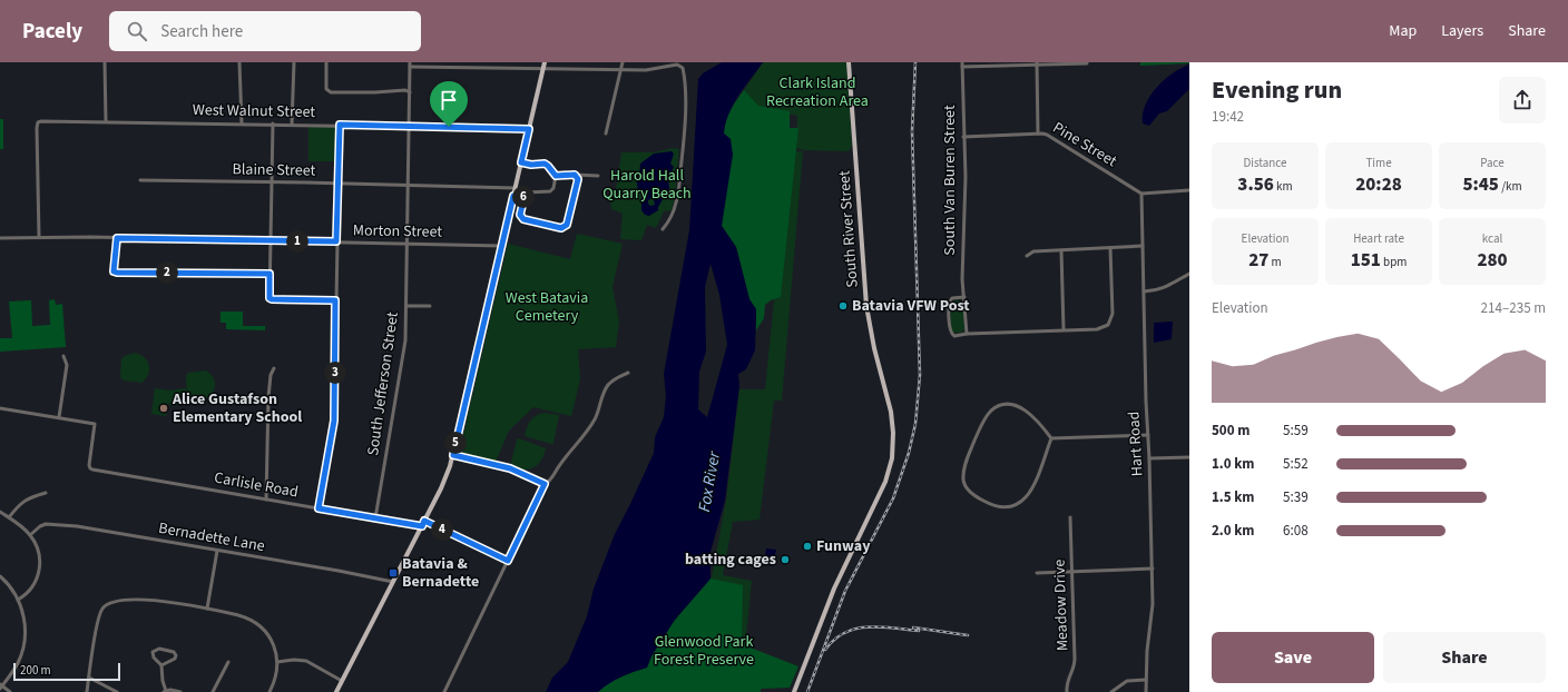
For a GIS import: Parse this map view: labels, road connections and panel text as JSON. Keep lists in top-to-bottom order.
{
  "streets": {
    "main road": ["South River Street"],
    "street": [
      "West Walnut Street",
      "Pine Street",
      "Blaine Street",
      "South Van Buren Street",
      "Morton Street",
      "South Jefferson Street",
      "Hart Road",
      "Carlisle Road",
      "Bernadette Lane",
      "Meadow Drive"
    ]
  },
  "crossings": [
    ["West Walnut Street", "Morton Street"],
    ["West Walnut Street", "South Jefferson Street"],
    ["Pine Street", "South Van Buren Street"],
    ["Pine Street", "Hart Road"],
    ["Blaine Street", "South Jefferson Street"],
    ["Morton Street", "South Jefferson Street"],
    ["South Jefferson Street", "Carlisle Road"]
  ],
  "water": ["Fox River"],
  "parks": [
    "Clark Island Recreation Area",
    "Harold Hall Quarry Beach",
    "West Batavia Cemetery",
    "Glenwood Park Forest Preserve"
  ],
  "places": {
    "other": [
      "Batavia VFW Post",
      "Alice Gustafson Elementary School",
      "Funway",
      "batting cages"
    ],
    "transit": ["Batavia & Bernadette"]
  },
  "scale_bar": "200 m",
  "page": {
    "header": "Pacely",
    "search": "Search here",
    "nav": ["Map", "Layers", "Share"],
    "heading": ["Evening run", "19:42"],
    "stats": [
      ["Distance", "3.56 km"],
      ["Time", "20:28"],
      ["Pace", "5:45 /km"],
      ["Elevation", "27 m"],
      ["Heart rate", "151 bpm"],
      ["kcal", "280"]
    ],
    "pins": [
      "6",
      "1",
      "2",
      "3",
      "5",
      "4"
    ],
    "chart": ["Elevation", "214–235 m"],
    "list": [
      {
        "name": "500 m",
        "note": "5:59"
      },
      {
        "name": "1.0 km",
        "note": "5:52"
      },
      {
        "name": "1.5 km",
        "note": "5:39"
      },
      {
        "name": "2.0 km",
        "note": "6:08"
      }
    ],
    "buttons": ["Save", "Share"],
    "scale": "200 m"
  }
}
